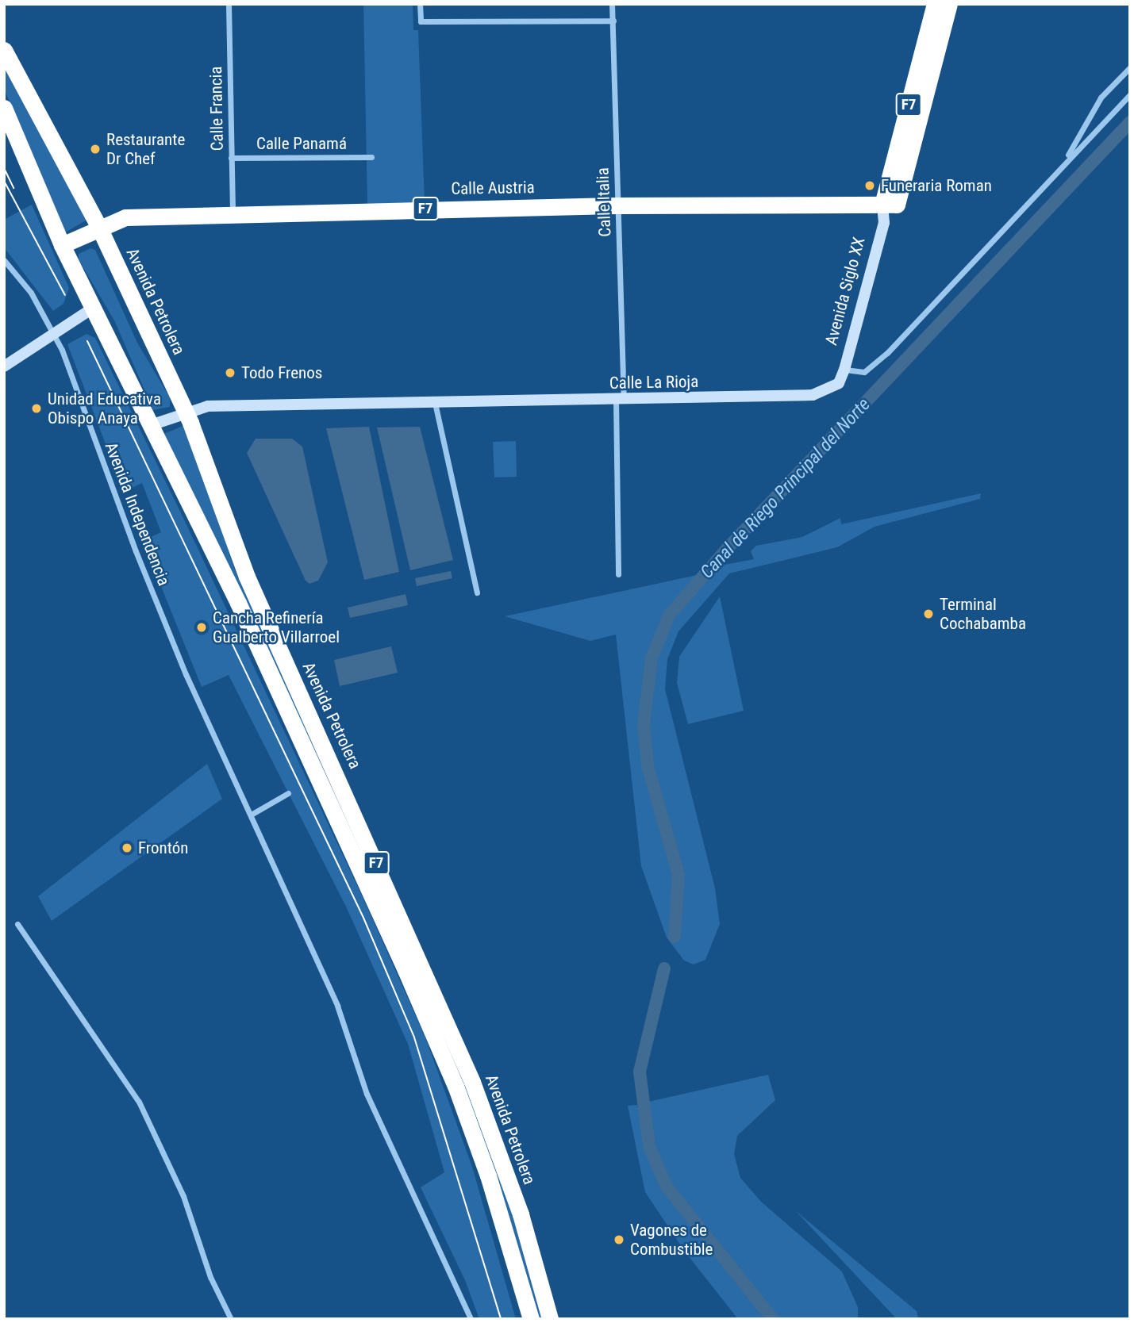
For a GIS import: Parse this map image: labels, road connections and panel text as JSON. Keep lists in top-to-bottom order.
{
  "streets": {
    "highway": [
      "F7",
      "Calle Austria",
      "Avenida Siglo XX",
      "Avenida Petrolera"
    ],
    "street": [
      "Calle Francia",
      "Calle Panamá",
      "Calle Italia",
      "Calle La Rioja",
      "Avenida Independencia"
    ]
  },
  "crossings": [
    ["F7", "Calle Austria"],
    ["F7", "Calle La Rioja"],
    ["Calle Francia", "Calle Panamá"],
    ["Calle Francia", "Calle Austria"],
    ["Calle Austria", "Calle Italia"],
    ["Calle Austria", "Avenida Siglo XX"],
    ["Calle Austria", "Avenida Petrolera"],
    ["Calle Italia", "Calle La Rioja"],
    ["Avenida Siglo XX", "Calle La Rioja"],
    ["Avenida Petrolera", "Calle La Rioja"]
  ],
  "water": ["Canal de Riego Principal del Norte"],
  "places": [
    "Restaurante Dr Chef",
    "Funeraria Roman",
    "Todo Frenos",
    "Unidad Educativa Obispo Anaya",
    "Terminal Cochabamba",
    "Cancha Refinería Gualberto Villarroel",
    "Frontón",
    "Vagones de Combustible"
  ]
}
